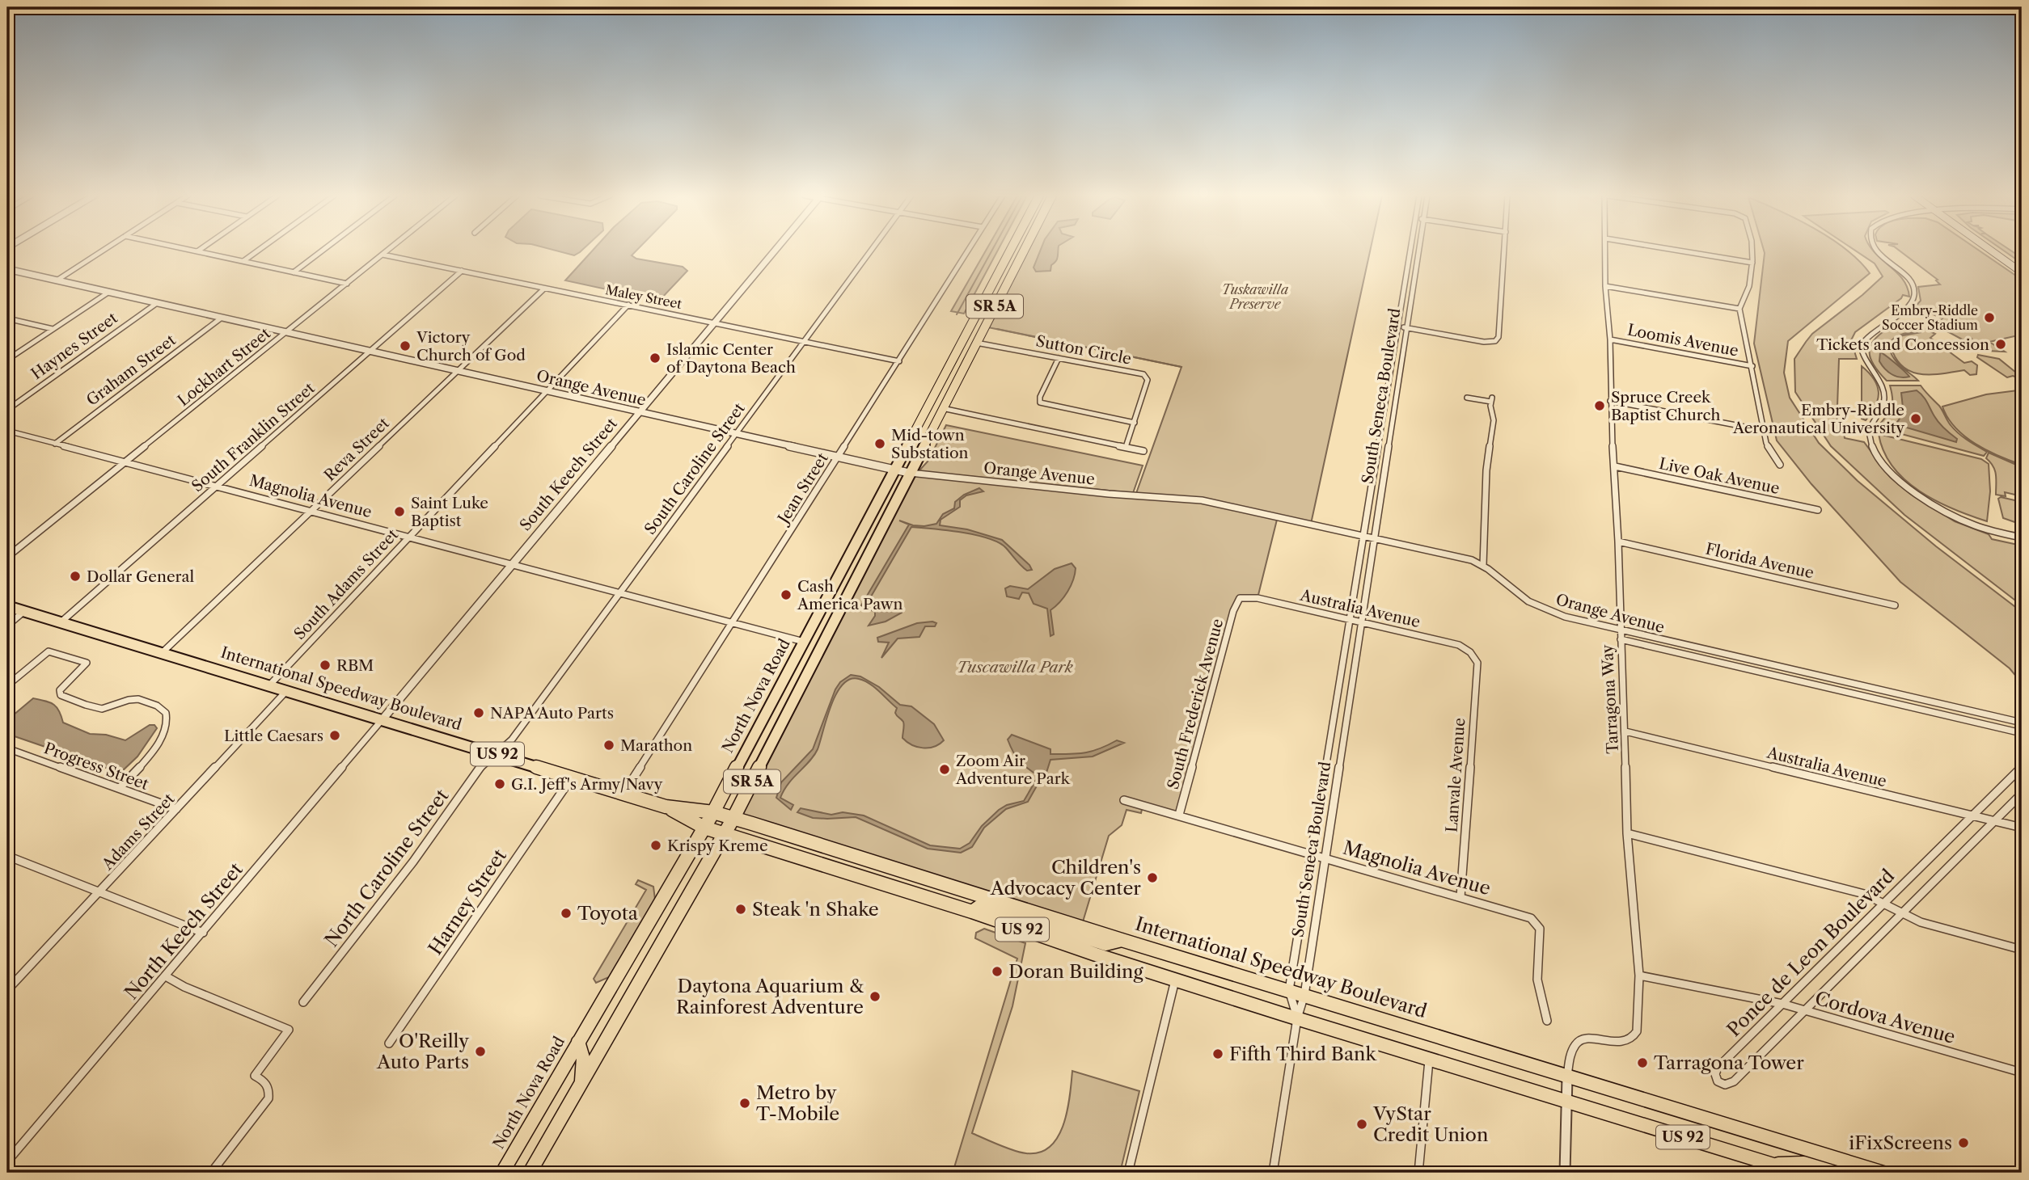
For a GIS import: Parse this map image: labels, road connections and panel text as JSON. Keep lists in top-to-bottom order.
{
  "streets": {
    "main road": [
      "SR 5A",
      "International Speedway Boulevard",
      "North Nova Road",
      "US 92"
    ],
    "street": [
      "Maley Street",
      "Loomis Avenue",
      "Haynes Street",
      "Sutton Circle",
      "Lockhart Street",
      "Graham Street",
      "Orange Avenue",
      "South Seneca Boulevard",
      "South Franklin Street",
      "Reva Street",
      "South Caroline Street",
      "South Keech Street",
      "Live Oak Avenue",
      "Jean Street",
      "Magnolia Avenue",
      "Florida Avenue",
      "South Adams Street",
      "Australia Avenue",
      "Tarragona Way",
      "South Frederick Avenue",
      "Progress Street",
      "Lanvale Avenue",
      "Adams Street",
      "North Caroline Street",
      "Harney Street",
      "North Keech Street",
      "Ponce de Leon Boulevard",
      "Cordova Avenue"
    ]
  },
  "crossings": [
    ["Maley Street", "Lockhart Street"],
    ["Maley Street", "South Franklin Street"],
    ["Maley Street", "Reva Street"],
    ["Maley Street", "South Caroline Street"],
    ["Maley Street", "South Keech Street"],
    ["Maley Street", "Jean Street"],
    ["Maley Street", "South Adams Street"],
    ["SR 5A", "Sutton Circle"],
    ["SR 5A", "Orange Avenue"],
    ["SR 5A", "International Speedway Boulevard"],
    ["Loomis Avenue", "Tarragona Way"],
    ["Haynes Street", "Orange Avenue"],
    ["Lockhart Street", "Orange Avenue"],
    ["Lockhart Street", "Magnolia Avenue"],
    ["Graham Street", "Orange Avenue"],
    ["Graham Street", "Magnolia Avenue"],
    ["Orange Avenue", "South Seneca Boulevard"],
    ["Orange Avenue", "South Franklin Street"],
    ["Orange Avenue", "Reva Street"],
    ["Orange Avenue", "South Caroline Street"],
    ["Orange Avenue", "South Keech Street"],
    ["Orange Avenue", "Jean Street"],
    ["Orange Avenue", "South Adams Street"],
    ["Orange Avenue", "North Nova Road"],
    ["Orange Avenue", "Tarragona Way"],
    ["South Seneca Boulevard", "Magnolia Avenue"],
    ["South Seneca Boulevard", "Australia Avenue"],
    ["South Seneca Boulevard", "International Speedway Boulevard"],
    ["South Franklin Street", "Magnolia Avenue"],
    ["South Franklin Street", "International Speedway Boulevard"],
    ["Reva Street", "Magnolia Avenue"],
    ["Reva Street", "International Speedway Boulevard"],
    ["South Caroline Street", "Magnolia Avenue"],
    ["South Caroline Street", "International Speedway Boulevard"],
    ["South Caroline Street", "North Caroline Street"],
    ["South Keech Street", "Magnolia Avenue"],
    ["South Keech Street", "International Speedway Boulevard"],
    ["South Keech Street", "North Keech Street"],
    ["Live Oak Avenue", "Tarragona Way"],
    ["Jean Street", "Magnolia Avenue"],
    ["Jean Street", "International Speedway Boulevard"],
    ["Magnolia Avenue", "South Adams Street"],
    ["Magnolia Avenue", "North Nova Road"],
    ["Magnolia Avenue", "South Frederick Avenue"],
    ["Magnolia Avenue", "Lanvale Avenue"],
    ["Florida Avenue", "Tarragona Way"],
    ["South Adams Street", "International Speedway Boulevard"],
    ["Australia Avenue", "Tarragona Way"],
    ["Australia Avenue", "South Frederick Avenue"],
    ["Australia Avenue", "Lanvale Avenue"],
    ["Australia Avenue", "Ponce de Leon Boulevard"],
    ["International Speedway Boulevard", "North Nova Road"],
    ["International Speedway Boulevard", "Tarragona Way"],
    ["International Speedway Boulevard", "Adams Street"],
    ["International Speedway Boulevard", "North Caroline Street"],
    ["International Speedway Boulevard", "Harney Street"],
    ["International Speedway Boulevard", "North Keech Street"],
    ["Tarragona Way", "Cordova Avenue"],
    ["Progress Street", "Adams Street"],
    ["Ponce de Leon Boulevard", "Cordova Avenue"]
  ],
  "parks": ["Tuskawilla Preserve", "Tuscawilla Park"],
  "places": [
    "Embry-Riddle Soccer Stadium",
    "Tickets and Concession",
    "Victory Church of God",
    "Islamic Center of Daytona Beach",
    "Spruce Creek Baptist Church",
    "Embry-Riddle Aeronautical University",
    "Mid-town Substation",
    "Saint Luke Baptist",
    "Dollar General",
    "Cash America Pawn",
    "RBM",
    "NAPA Auto Parts",
    "Little Caesars",
    "Marathon",
    "Zoom Air Adventure Park",
    "G.I. Jeff's Army/Navy",
    "Krispy Kreme",
    "Children's Advocacy Center",
    "Steak 'n Shake",
    "Toyota",
    "Doran Building",
    "Daytona Aquarium & Rainforest Adventure",
    "O'Reilly Auto Parts",
    "Fifth Third Bank",
    "Tarragona Tower",
    "Metro by T-Mobile",
    "VyStar Credit Union",
    "iFixScreens"
  ]
}
